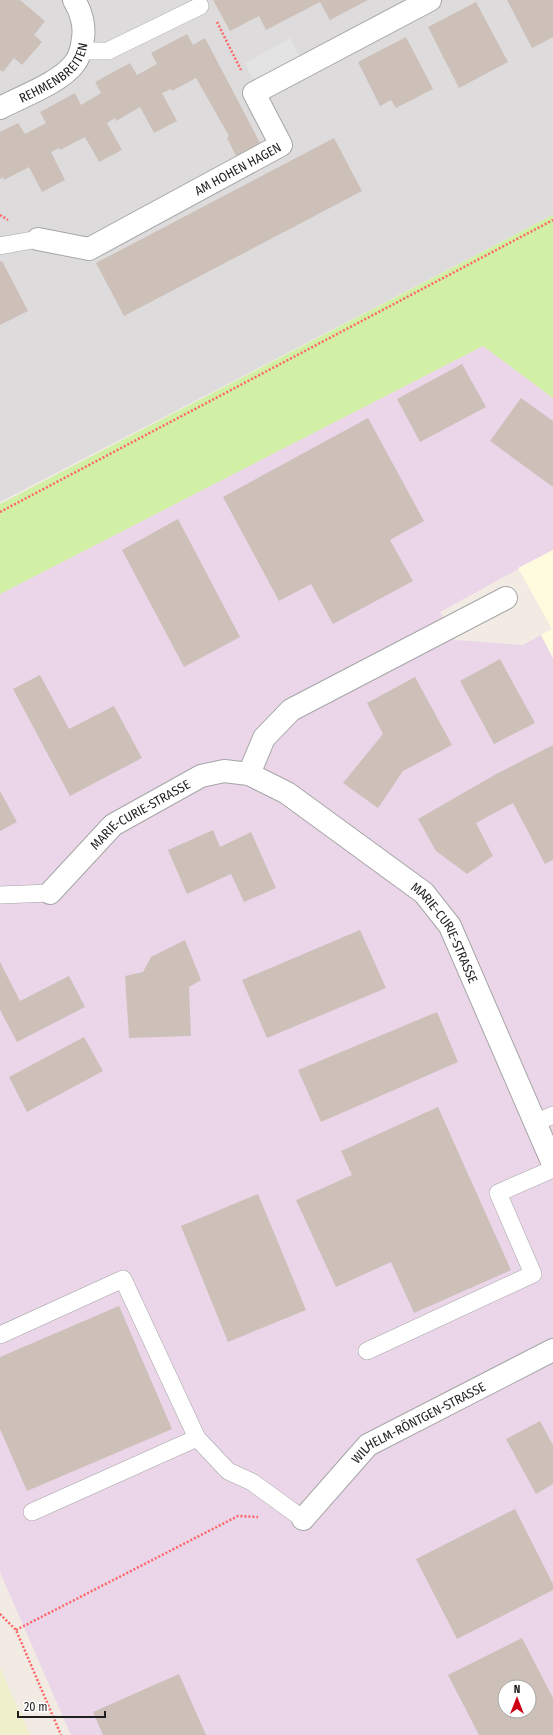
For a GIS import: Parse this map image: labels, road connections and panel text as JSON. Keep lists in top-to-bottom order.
{
  "streets": {
    "street": [
      "REHMENBREITEN",
      "AM HOHEN HAGEN",
      "MARIE-CURIE-STRASSE",
      "WILHELM-RÖNTGEN-STRASSE"
    ]
  },
  "scale_bar": "20 m",
  "north": "top"
}
